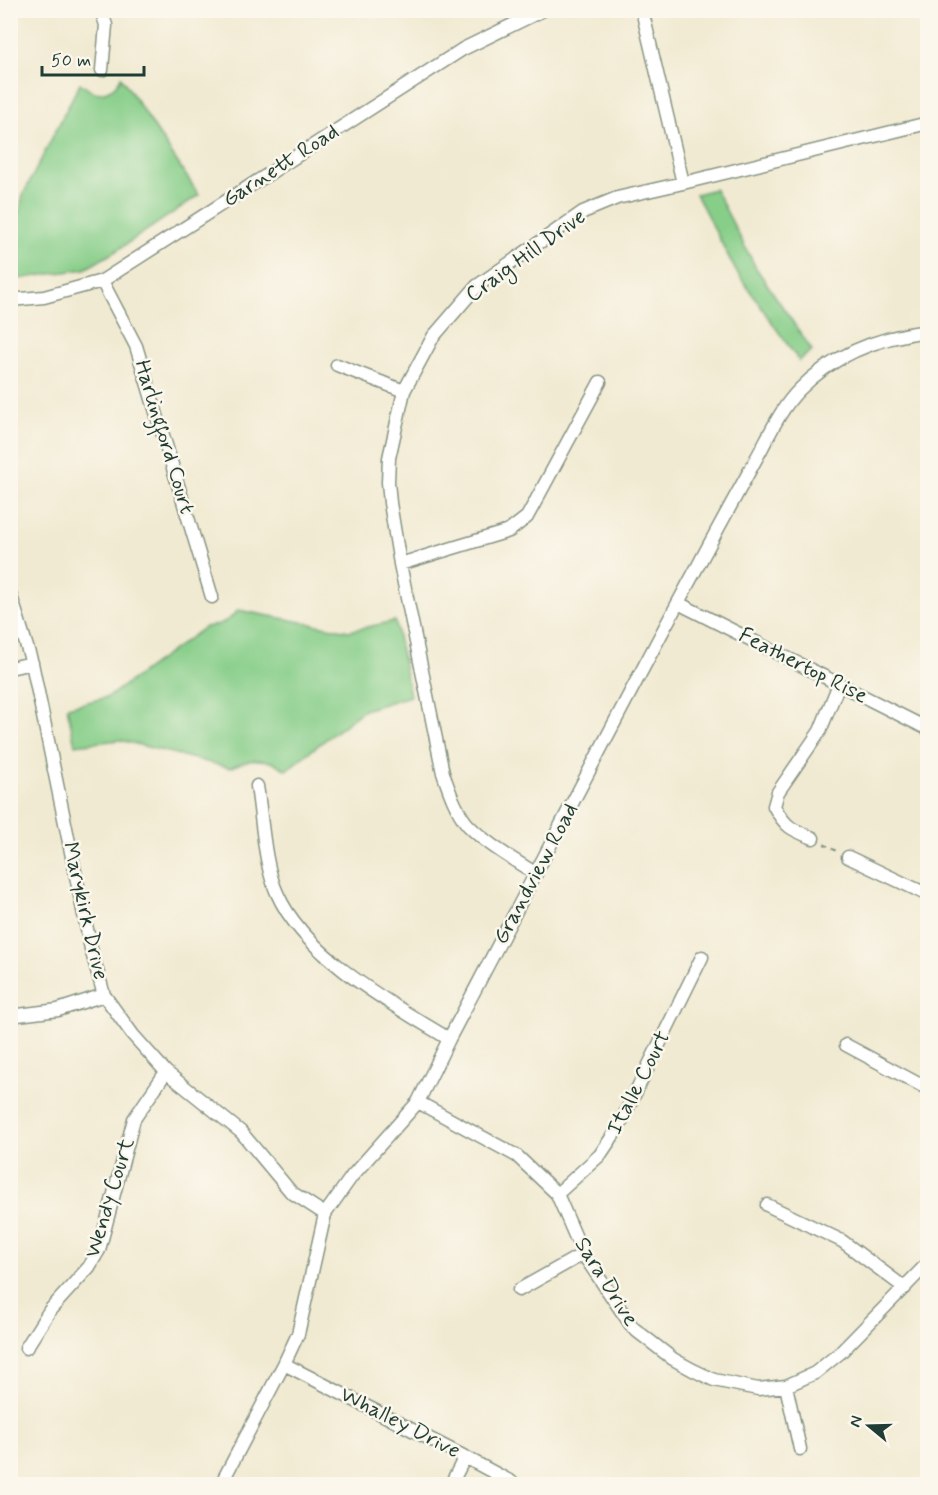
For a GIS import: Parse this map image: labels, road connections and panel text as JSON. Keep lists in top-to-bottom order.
{
  "streets": {
    "street": [
      "Garnett Road",
      "Craig Hill Drive",
      "Harlingford Court",
      "Feathertop Rise",
      "Grandview Road",
      "Marykirk Drive",
      "Italle Court",
      "Wendy Court",
      "Sara Drive",
      "Whalley Drive"
    ]
  },
  "crossings": [
    ["Garnett Road", "Harlingford Court"],
    ["Craig Hill Drive", "Grandview Road"],
    ["Feathertop Rise", "Grandview Road"],
    ["Grandview Road", "Marykirk Drive"],
    ["Grandview Road", "Sara Drive"],
    ["Grandview Road", "Whalley Drive"],
    ["Marykirk Drive", "Wendy Court"],
    ["Italle Court", "Sara Drive"]
  ],
  "scale_bar": "50 m",
  "north": "left"
}
